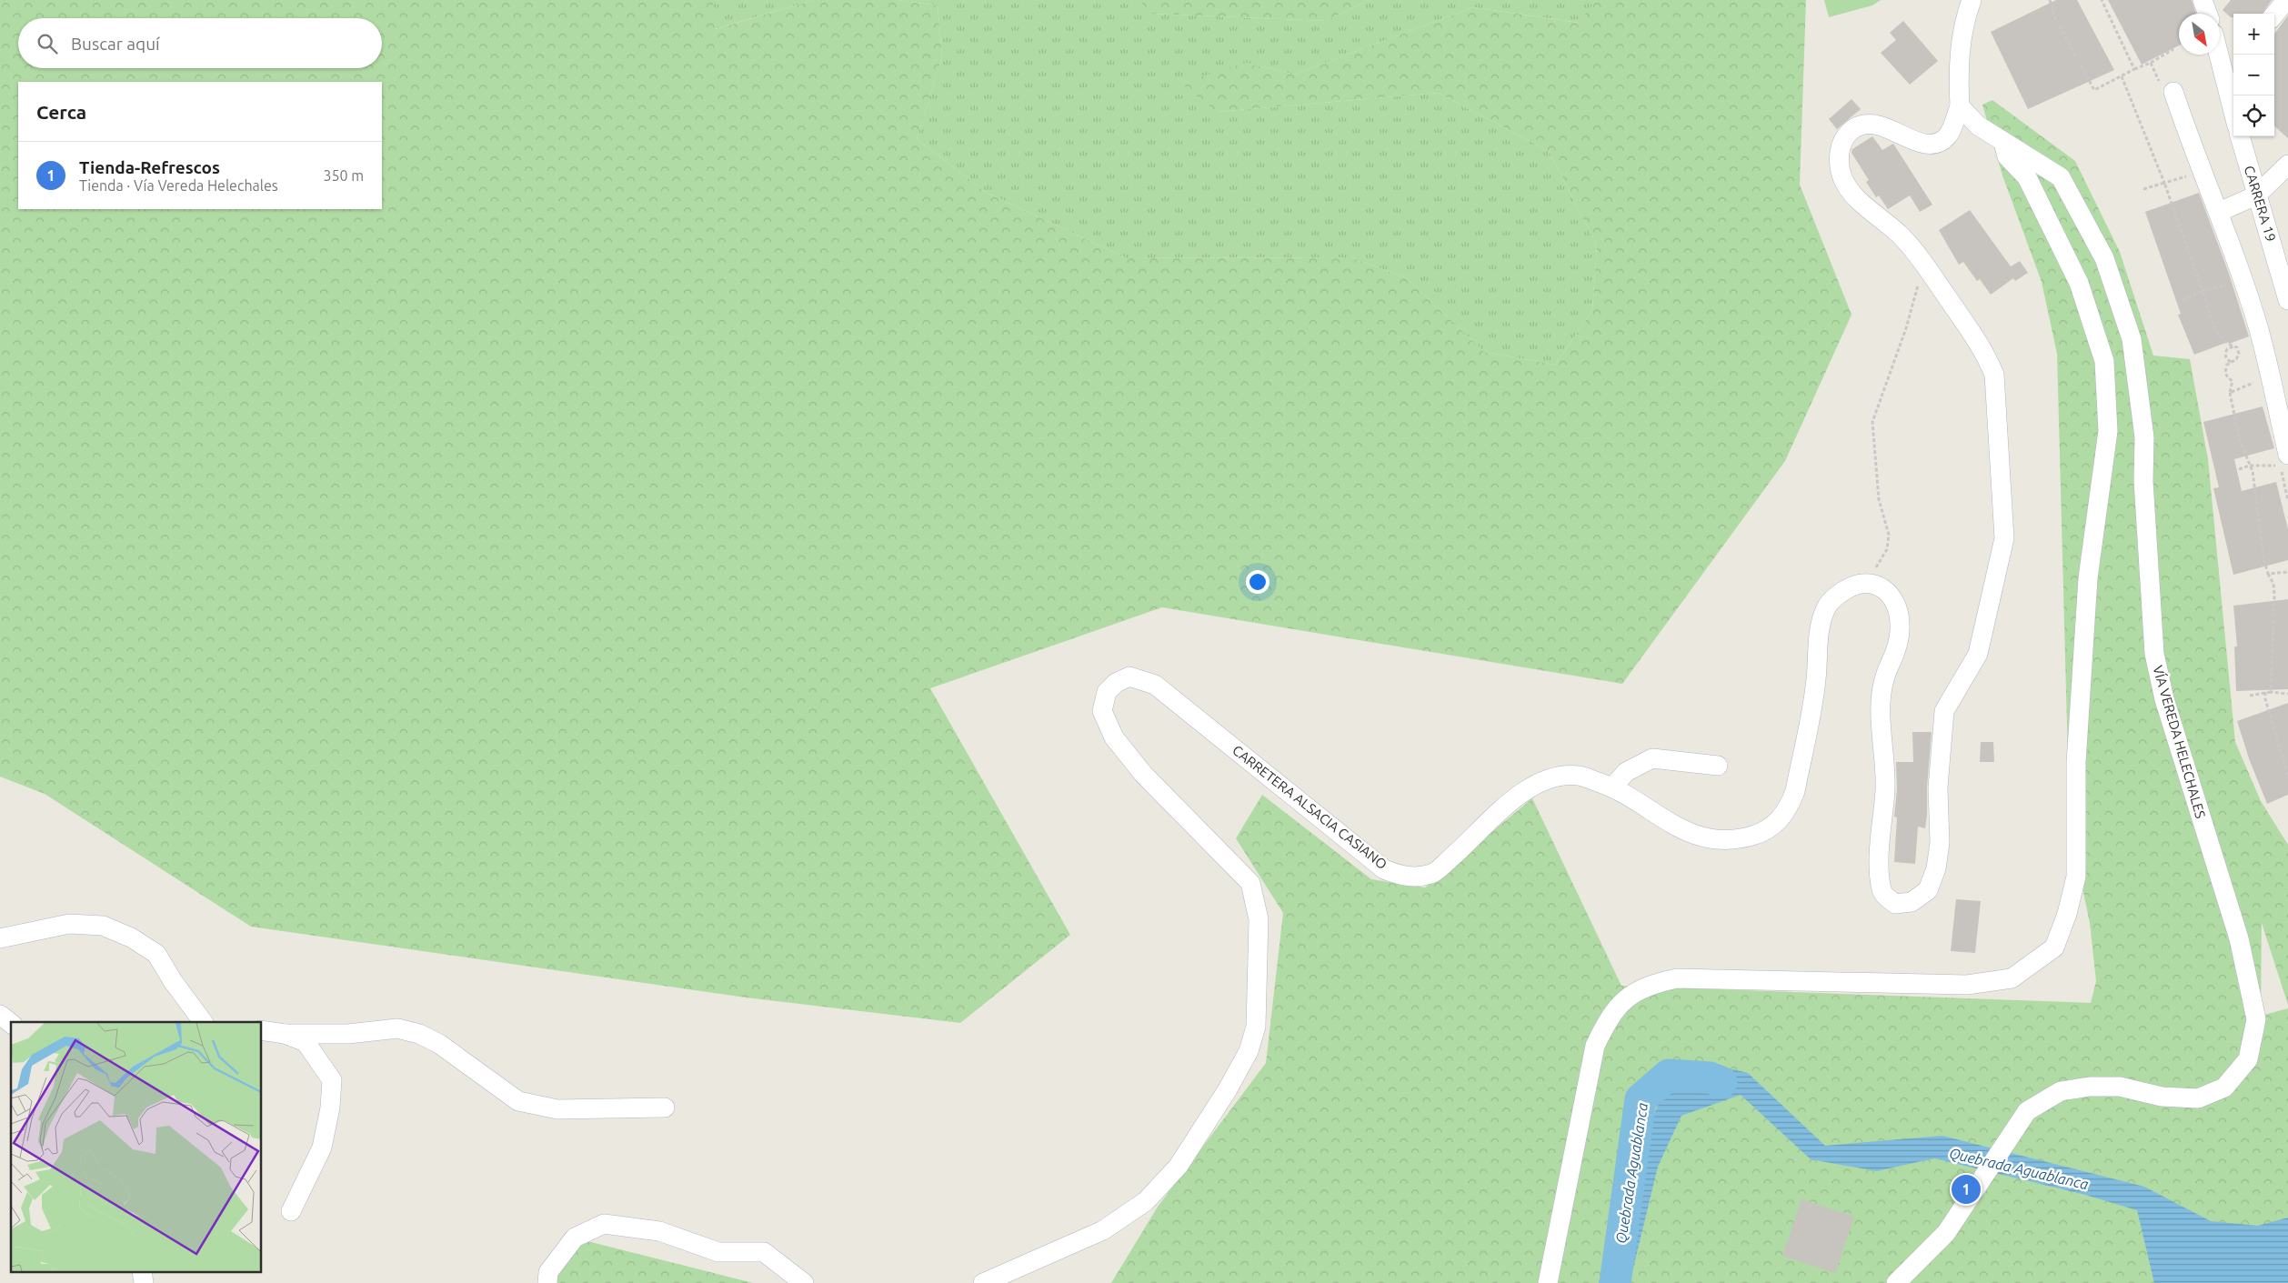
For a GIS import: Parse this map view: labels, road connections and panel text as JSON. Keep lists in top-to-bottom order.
{
  "streets": {
    "street": ["CARRERA 19", "VÍA VEREDA HELECHALES", "CARRETERA ALSACIA CASIANO"]
  },
  "water": ["Quebrada Aguablanca"],
  "north": "bottom right",
  "page": {
    "map_buttons": ["+", "−"],
    "search": "Buscar aquí",
    "heading": "Cerca",
    "list": [
      {
        "mark": "1",
        "name": "Tienda-Refrescos",
        "note": "Tienda · Vía Vereda Helechales",
        "value": "350 m"
      }
    ],
    "pins": "1"
  }
}
